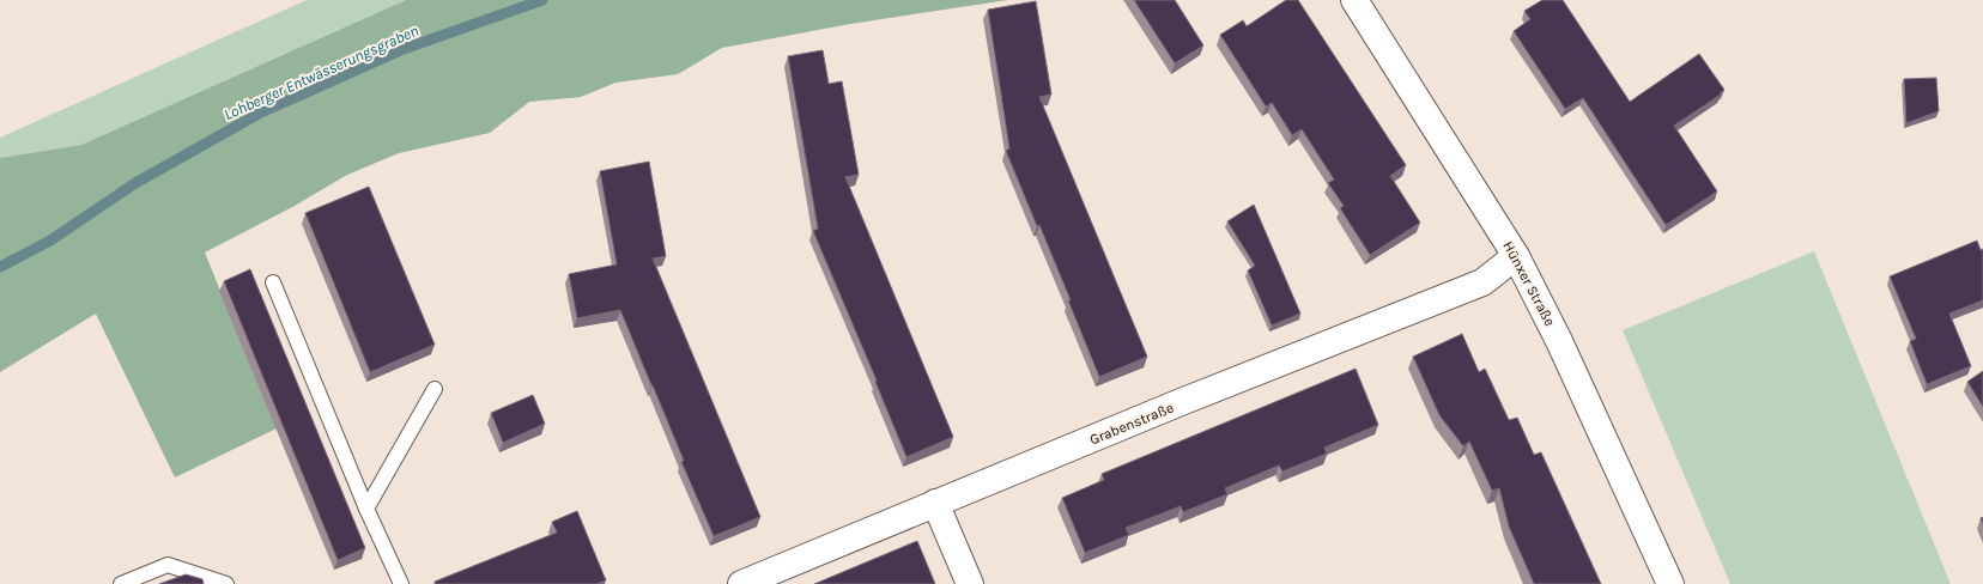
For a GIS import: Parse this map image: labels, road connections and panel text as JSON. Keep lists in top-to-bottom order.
{
  "streets": {
    "street": ["Hünxer Straße", "Grabenstraße"]
  },
  "crossings": [
    ["Hünxer Straße", "Grabenstraße"]
  ],
  "water": ["Lohberger Entwässerungsgraben"]
}
